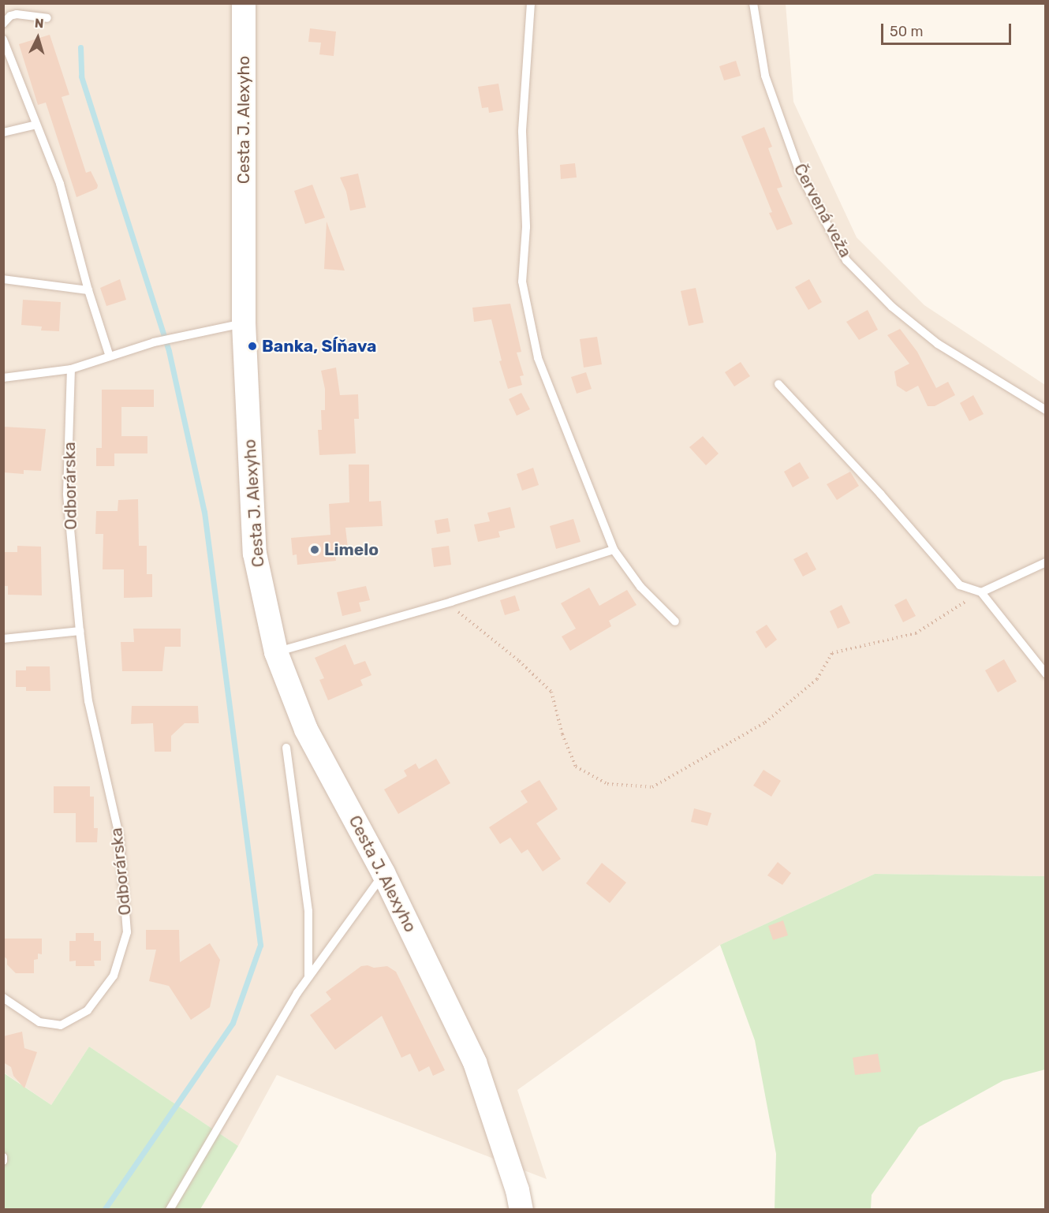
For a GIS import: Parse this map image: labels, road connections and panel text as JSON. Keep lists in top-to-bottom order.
{
  "streets": {
    "main road": ["Cesta J. Alexyho"],
    "lane": ["Červená veža", "Odborárska"]
  },
  "places": ["Banka, Sĺňava", "Limelo"],
  "scale_bar": "50 m",
  "north": "top"
}
